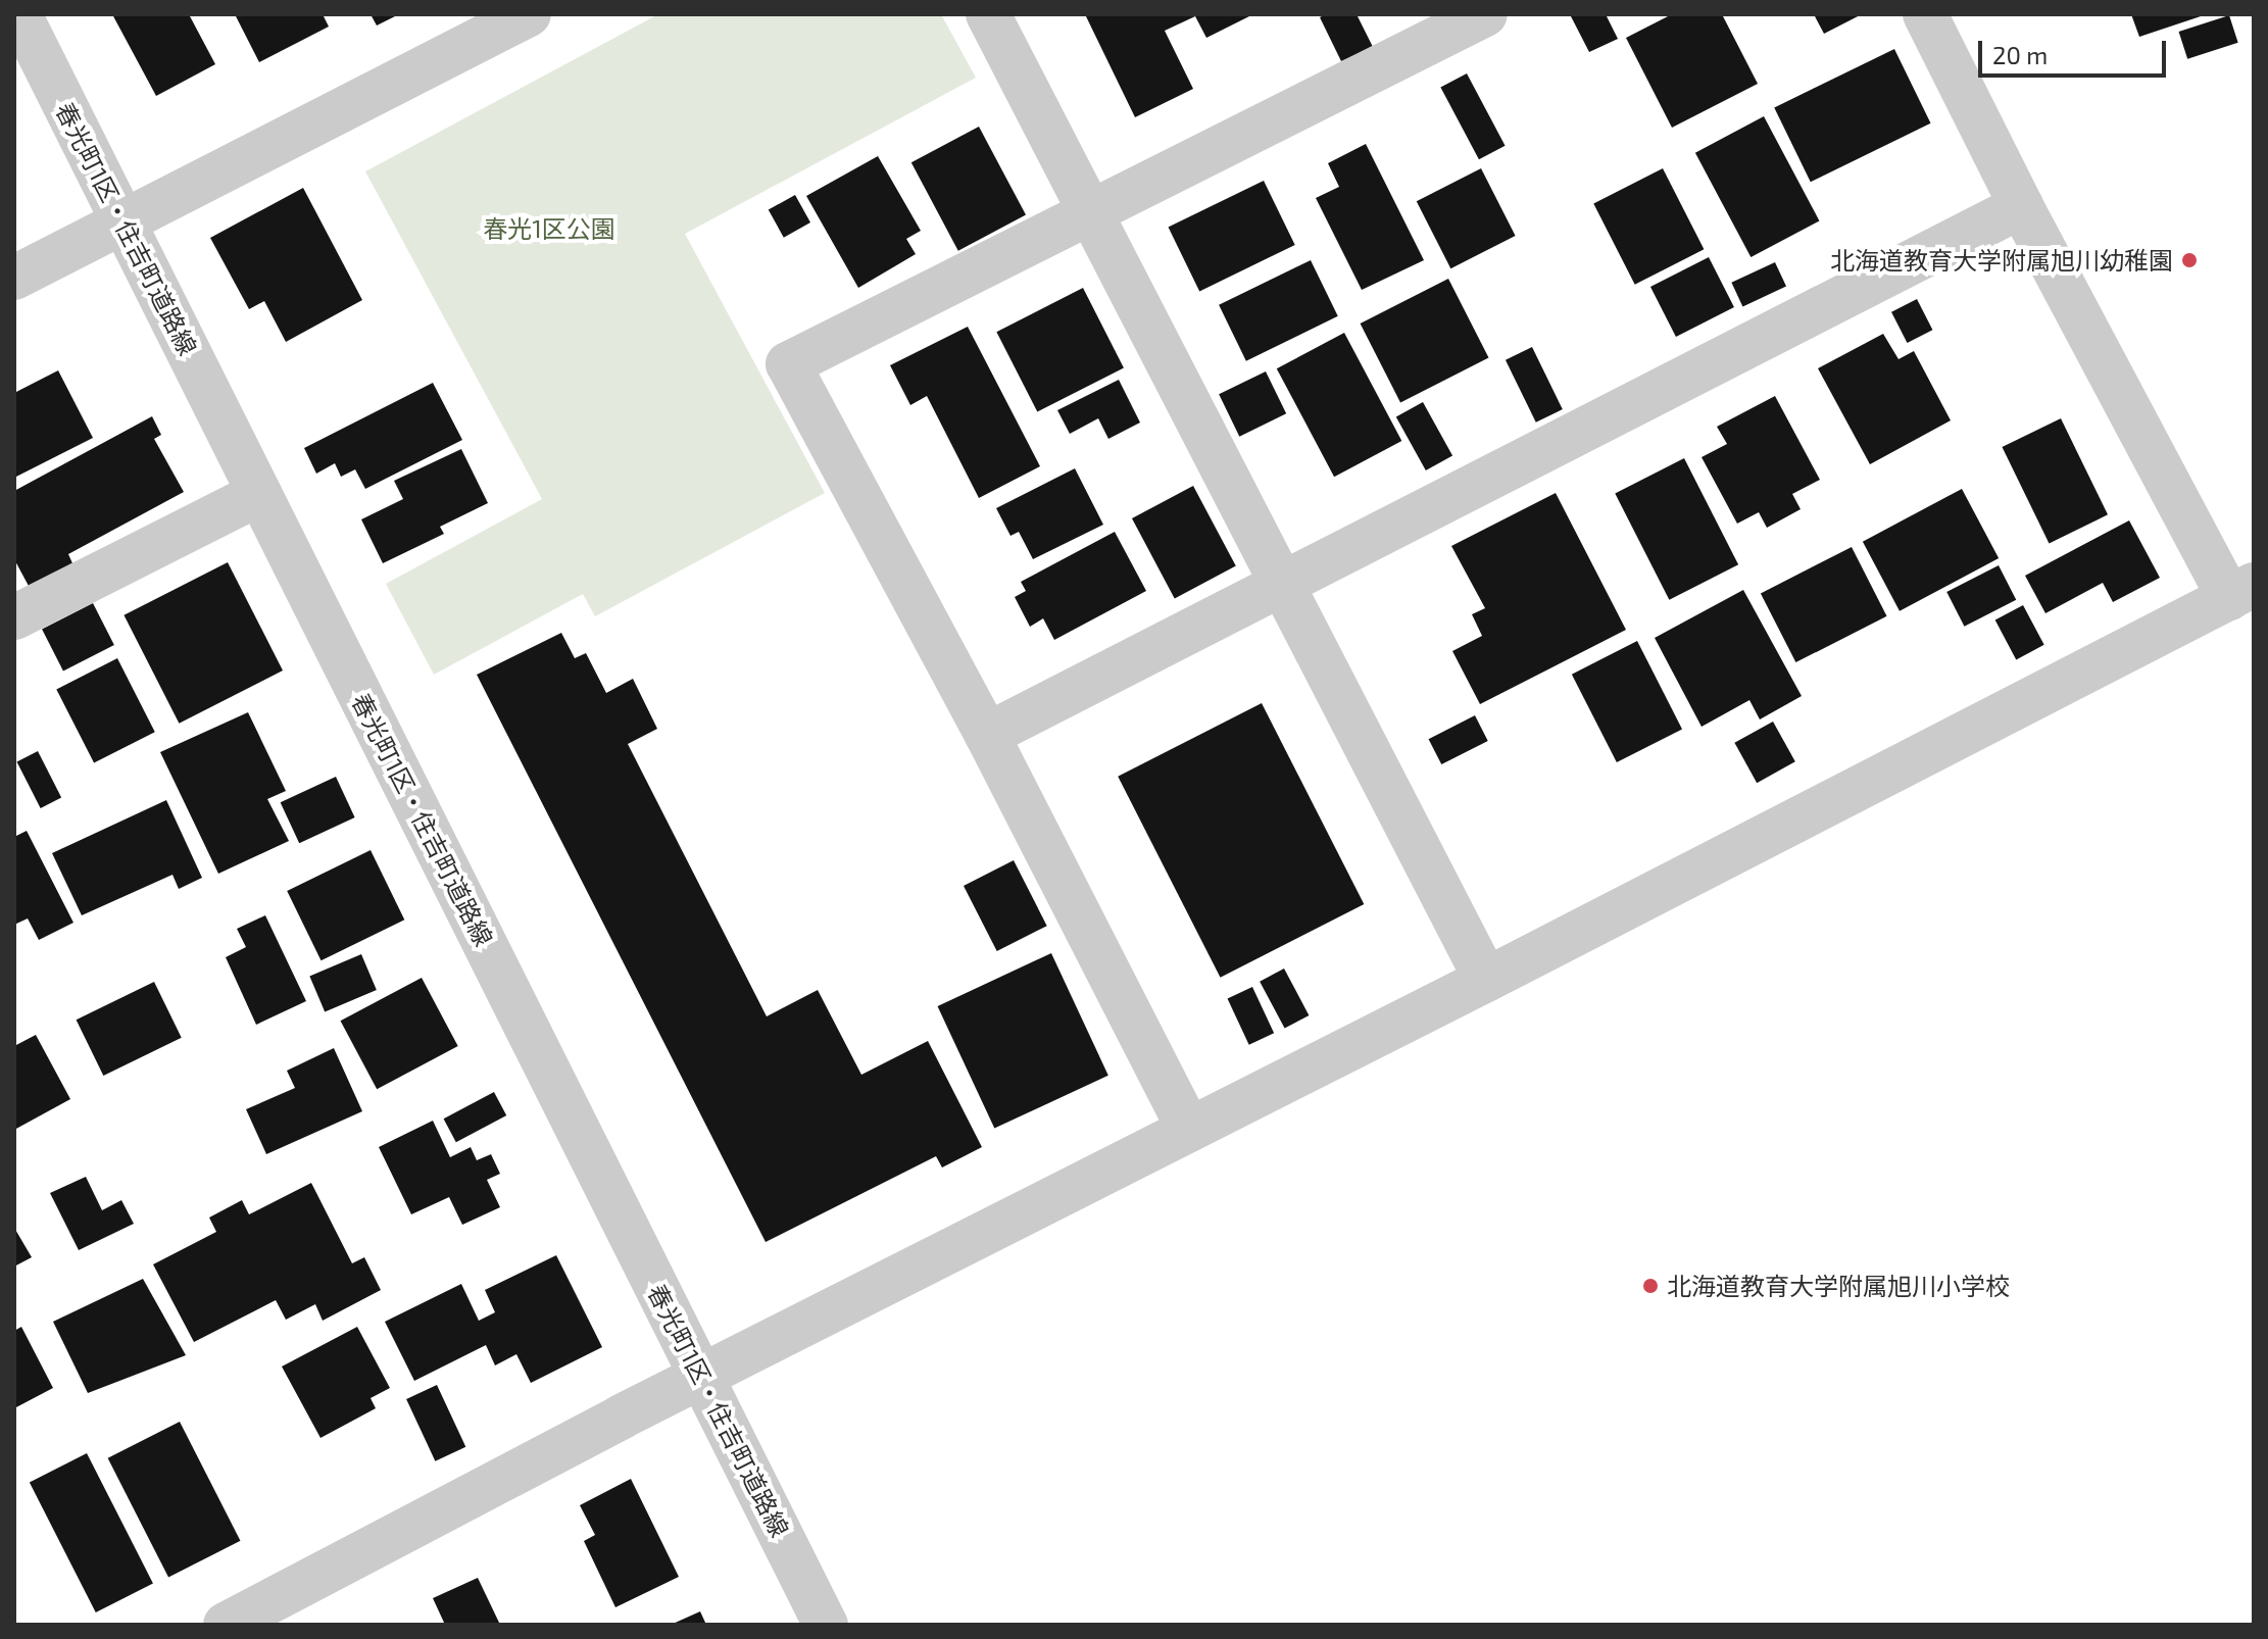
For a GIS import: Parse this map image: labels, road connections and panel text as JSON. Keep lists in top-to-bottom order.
{
  "streets": {
    "street": ["春光町1区・住吉町道路線"]
  },
  "parks": ["春光1区公園"],
  "places": ["北海道教育大学附属旭川幼稚園", "北海道教育大学附属旭川小学校"],
  "scale_bar": "20 m"
}
